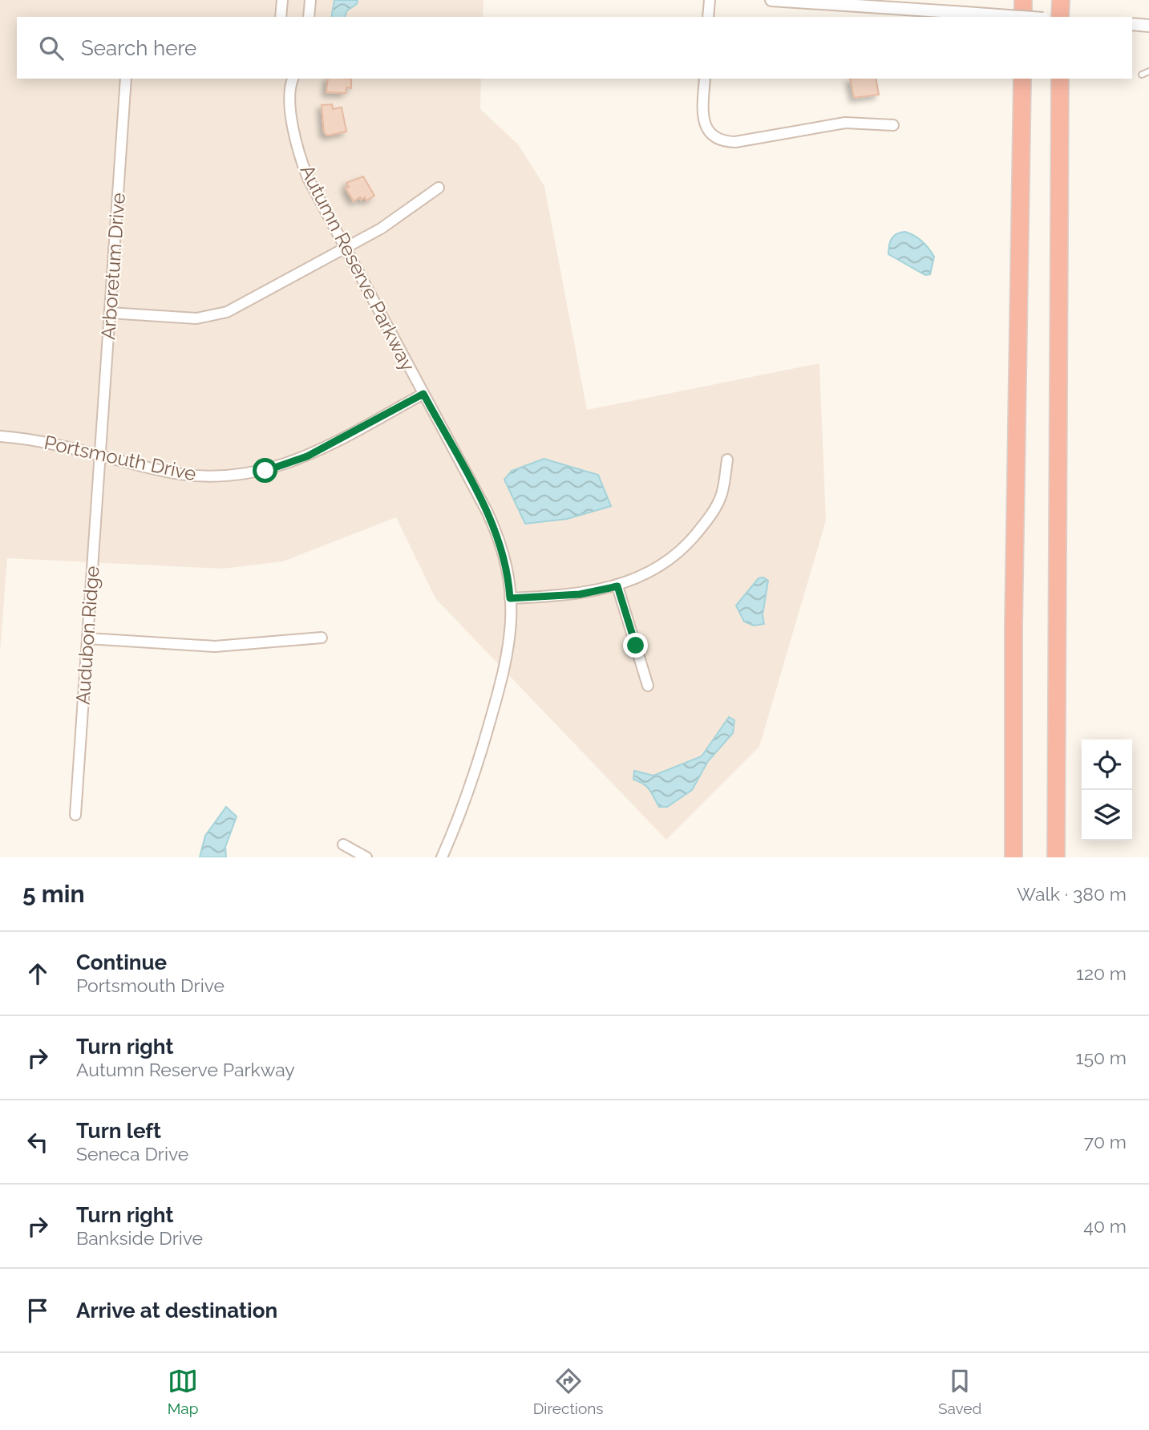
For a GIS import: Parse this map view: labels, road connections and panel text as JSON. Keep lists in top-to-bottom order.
{
  "streets": {
    "street": [
      "Arboretum Drive",
      "Autumn Reserve Parkway",
      "Portsmouth Drive",
      "Audubon Ridge"
    ]
  },
  "crossings": [
    ["Arboretum Drive", "Portsmouth Drive"],
    ["Arboretum Drive", "Audubon Ridge"],
    ["Autumn Reserve Parkway", "Portsmouth Drive"],
    ["Portsmouth Drive", "Audubon Ridge"]
  ],
  "page": {
    "search": "Search here",
    "heading": ["5 min", "Walk · 380 m"],
    "list": [
      ["Continue", "Portsmouth Drive", "120 m"],
      ["Turn right", "Autumn Reserve Parkway", "150 m"],
      ["Turn left", "Seneca Drive", "70 m"],
      ["Turn right", "Bankside Drive", "40 m"],
      "Arrive at destination"
    ],
    "nav": ["Map", "Directions", "Saved"]
  }
}
